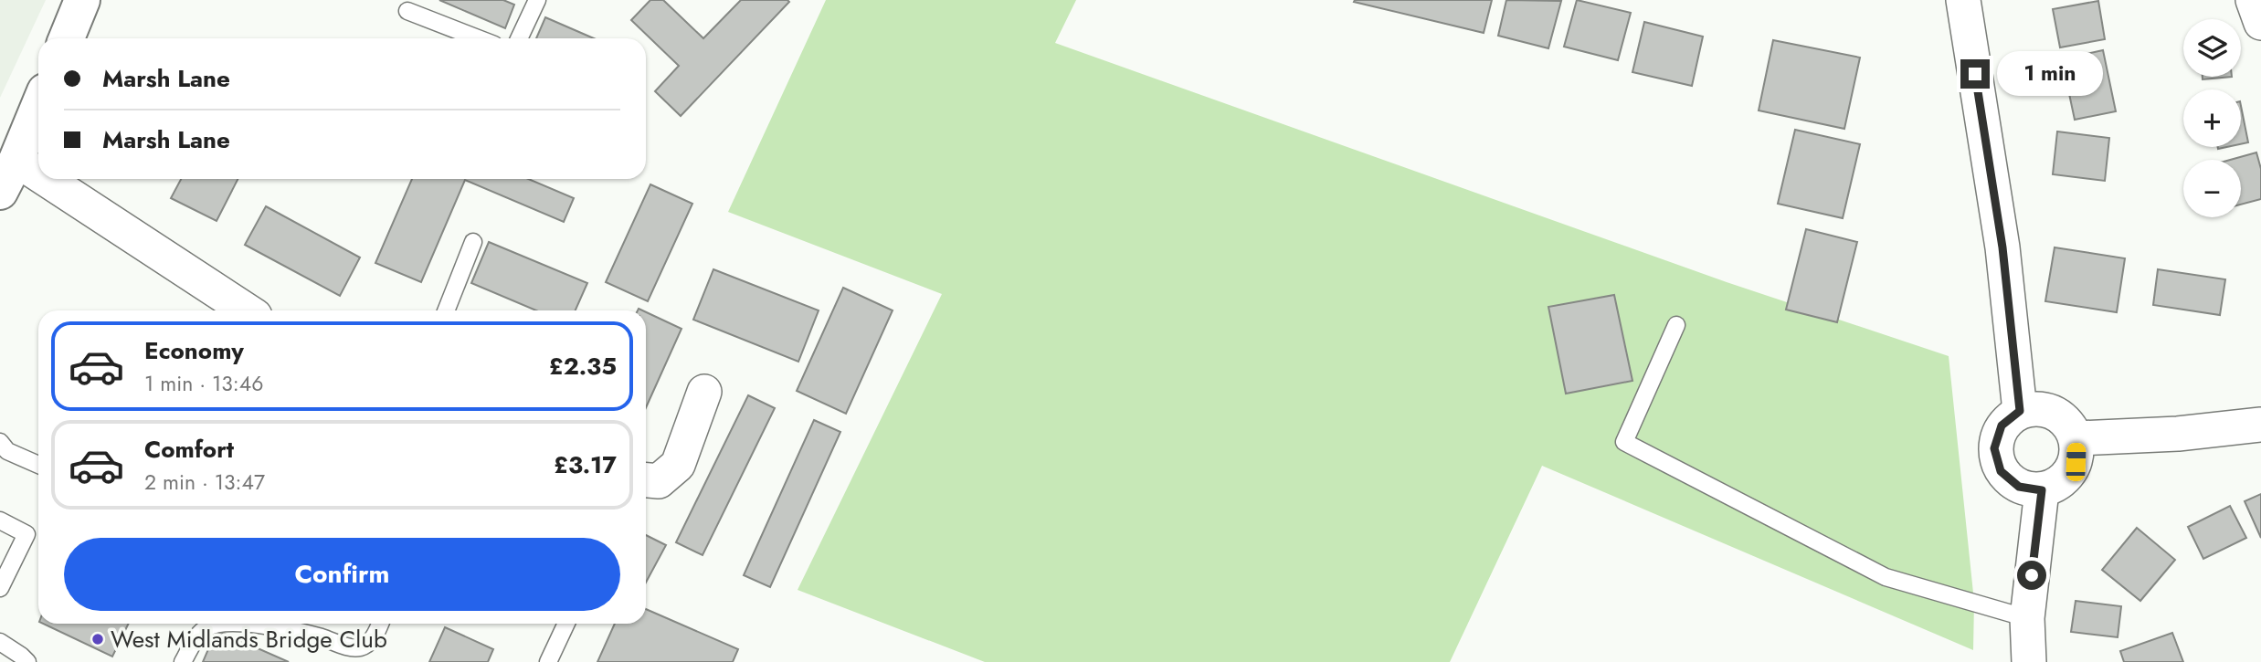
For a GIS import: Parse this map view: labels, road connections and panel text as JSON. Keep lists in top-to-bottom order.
{
  "places": ["West Midlands Bridge Club"],
  "page": {
    "map_buttons": ["+", "−"],
    "banner": ["Marsh Lane", "Marsh Lane"],
    "bubble": "1 min",
    "list": [
      {
        "name": "Economy",
        "note": "1 min · 13:46",
        "value": "£2.35"
      },
      {
        "name": "Comfort",
        "note": "2 min · 13:47",
        "value": "£3.17"
      }
    ],
    "buttons": "Confirm"
  }
}
